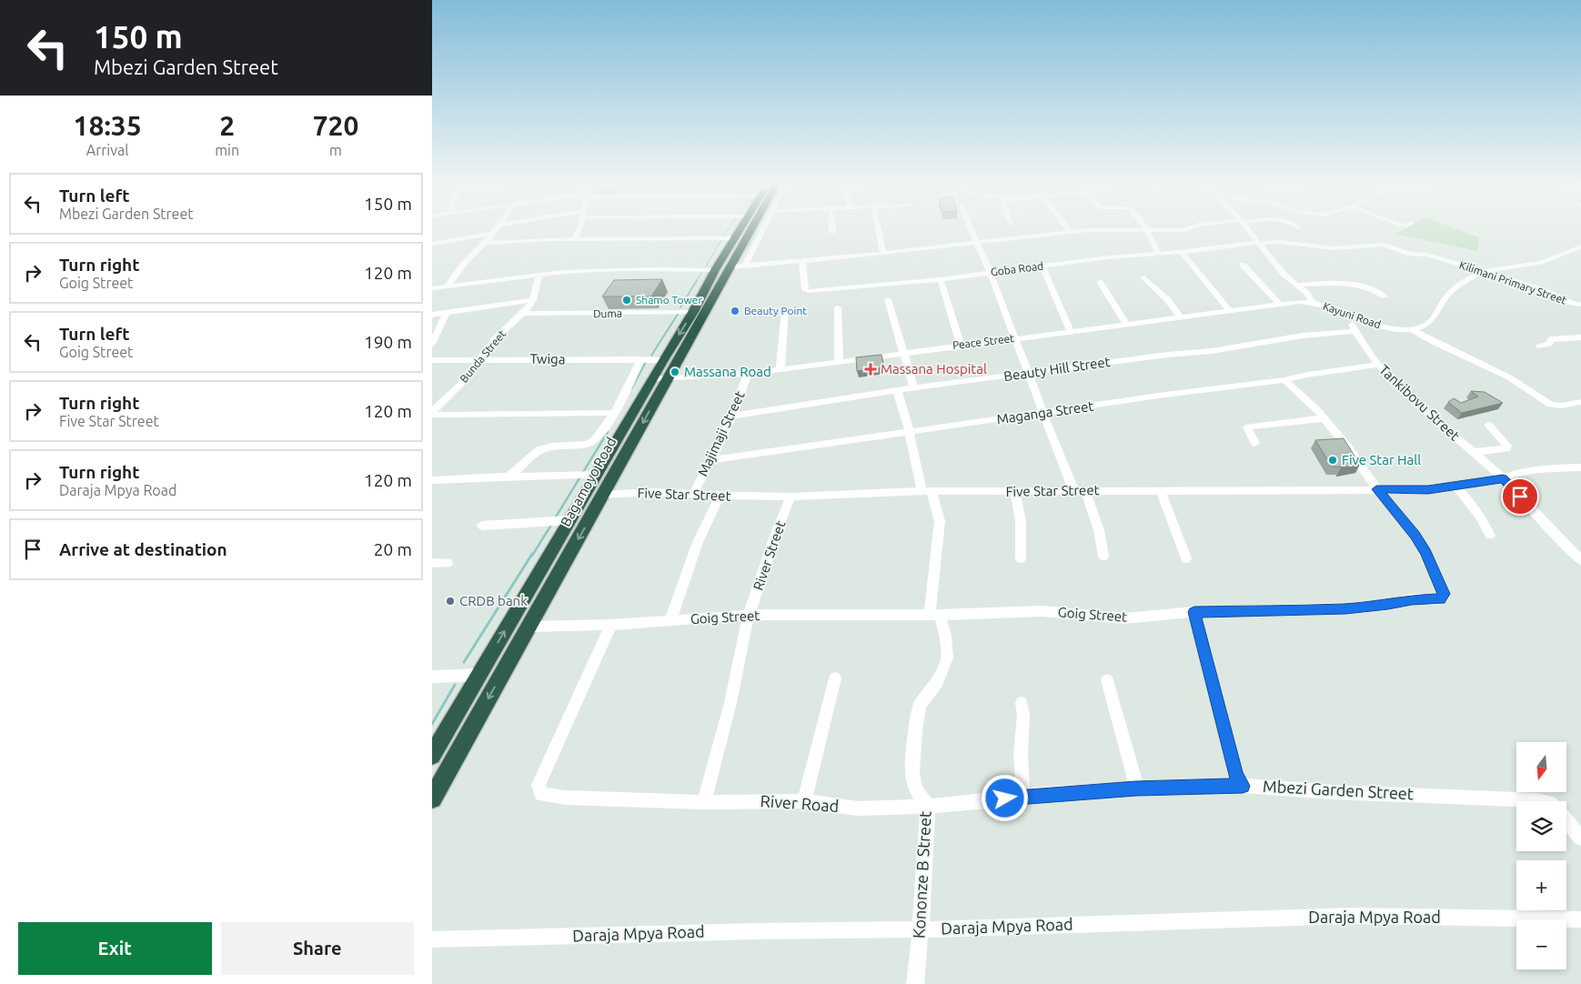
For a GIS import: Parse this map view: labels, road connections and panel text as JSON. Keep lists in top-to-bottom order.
{
  "streets": {
    "highway": ["Bagamoyo Road"],
    "street": [
      "Goba Road",
      "Kilimani Primary Street",
      "Duma",
      "Kayuni Road",
      "Peace Street",
      "Bunda Street",
      "Twiga",
      "Beauty Hill Street",
      "Tankibovu Street",
      "Maganga Street",
      "Majimaji Street",
      "Five Star Street",
      "River Street",
      "Goig Street",
      "Mbezi Garden Street",
      "River Road",
      "Kononze B Street",
      "Daraja Mpya Road"
    ]
  },
  "crossings": [
    ["Goba Road", "Kilimani Primary Street"],
    ["Kilimani Primary Street", "Kayuni Road"],
    ["Duma", "Bunda Street"],
    ["Duma", "Bagamoyo Road"],
    ["Kayuni Road", "Peace Street"],
    ["Kayuni Road", "Tankibovu Street"],
    ["Peace Street", "Majimaji Street"],
    ["Peace Street", "Bagamoyo Road"],
    ["Bunda Street", "Twiga"],
    ["Twiga", "Bagamoyo Road"],
    ["Beauty Hill Street", "Tankibovu Street"],
    ["Beauty Hill Street", "Majimaji Street"],
    ["Tankibovu Street", "Maganga Street"],
    ["Tankibovu Street", "Five Star Street"],
    ["Maganga Street", "Majimaji Street"],
    ["Majimaji Street", "Five Star Street"],
    ["Bagamoyo Road", "Five Star Street"],
    ["Bagamoyo Road", "Goig Street"],
    ["Five Star Street", "River Street"],
    ["Five Star Street", "Goig Street"],
    ["River Street", "Goig Street"],
    ["River Street", "River Road"],
    ["Goig Street", "Mbezi Garden Street"],
    ["Goig Street", "River Road"],
    ["Goig Street", "Kononze B Street"],
    ["Mbezi Garden Street", "River Road"],
    ["River Road", "Kononze B Street"],
    ["Kononze B Street", "Daraja Mpya Road"]
  ],
  "places": {
    "other": [
      "Shamo Tower",
      "Beauty Point",
      "Massana Road",
      "Five Star Hall",
      "CRDB bank"
    ],
    "health": ["Massana Hospital"]
  },
  "north": "bottom",
  "page": {
    "turn": ["150 m", "Mbezi Garden Street"],
    "eta": [
      "18:35",
      "Arrival",
      "2",
      "min",
      "720",
      "m"
    ],
    "list": [
      {
        "name": "Turn left",
        "note": "Mbezi Garden Street",
        "value": "150 m"
      },
      {
        "name": "Turn right",
        "note": "Goig Street",
        "value": "120 m"
      },
      {
        "name": "Turn left",
        "note": "Goig Street",
        "value": "190 m"
      },
      {
        "name": "Turn right",
        "note": "Five Star Street",
        "value": "120 m"
      },
      {
        "name": "Turn right",
        "note": "Daraja Mpya Road",
        "value": "120 m"
      },
      {
        "name": "Arrive at destination",
        "value": "20 m"
      }
    ],
    "map_buttons": ["+", "−"],
    "buttons": ["Exit", "Share"]
  }
}
